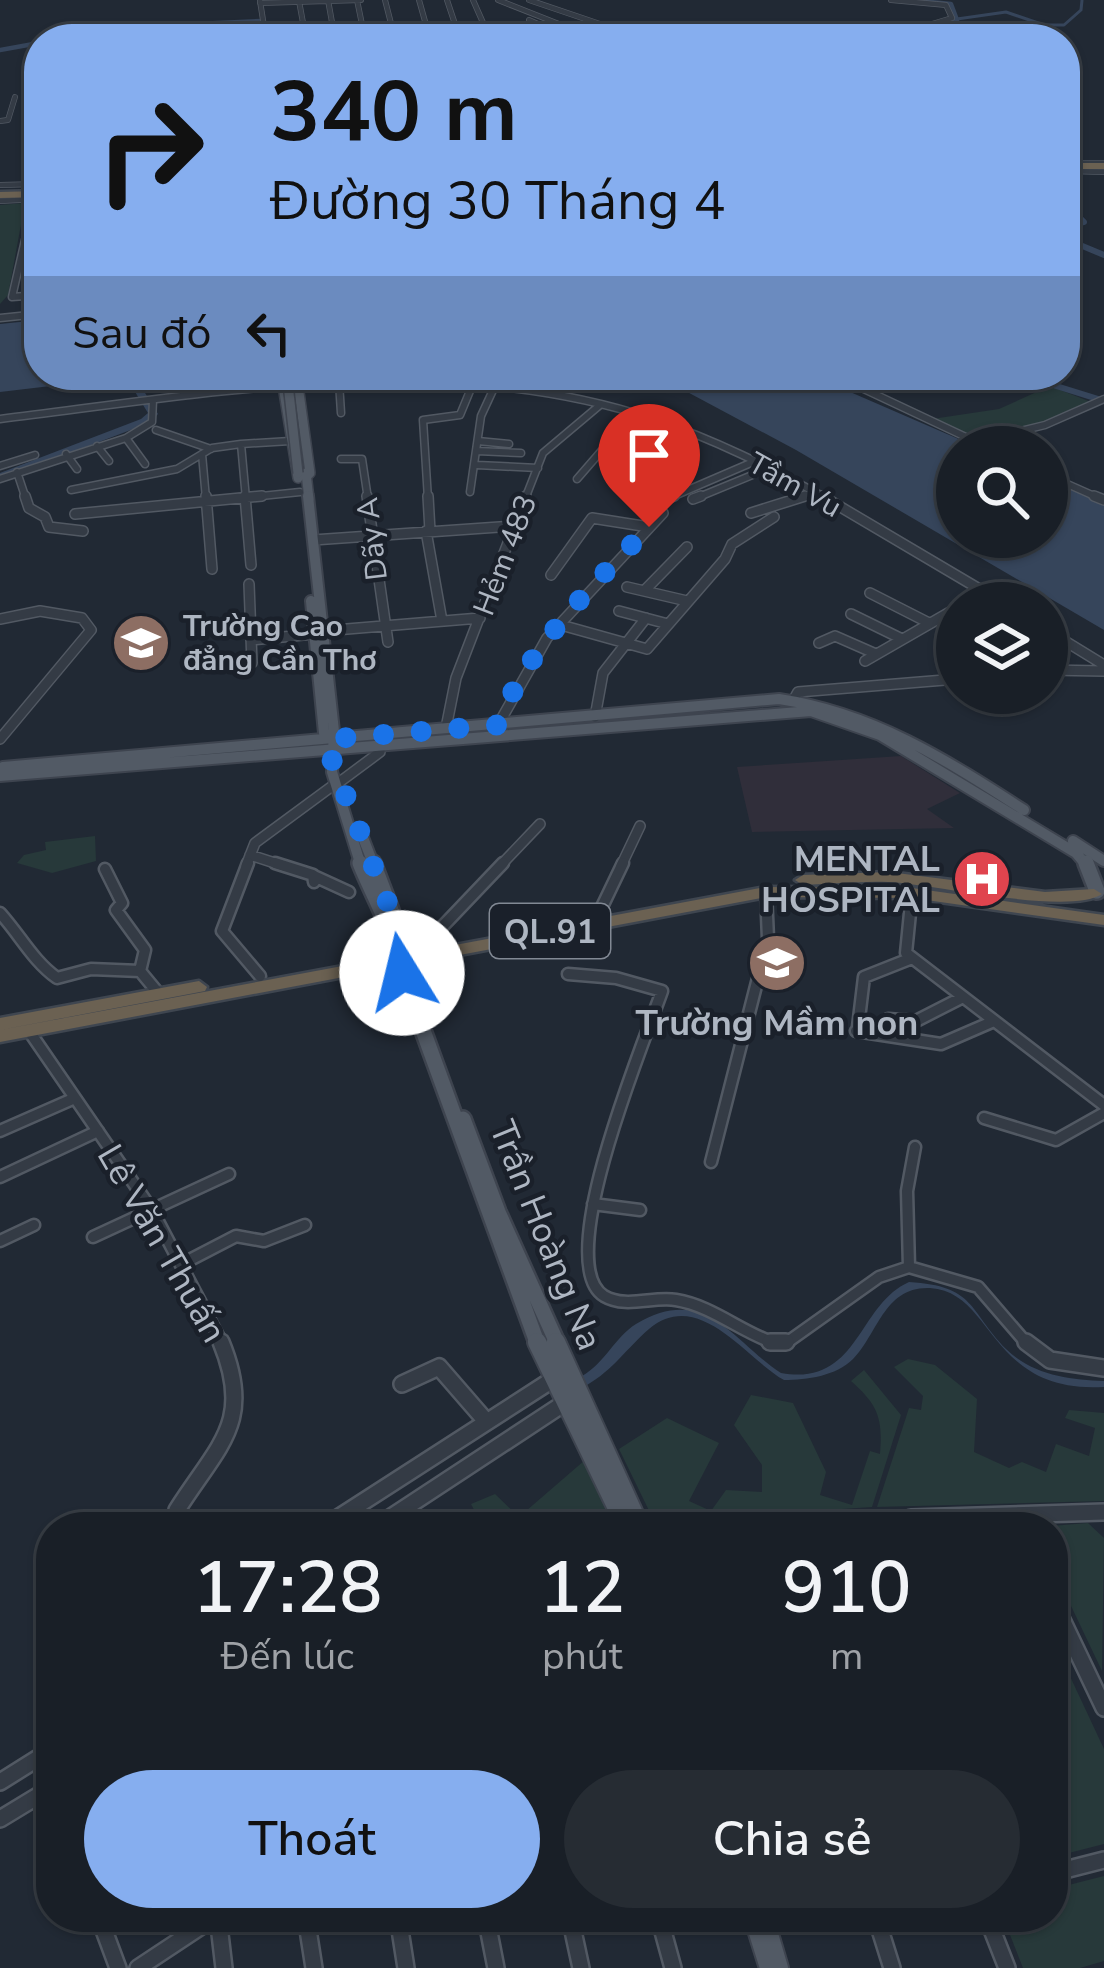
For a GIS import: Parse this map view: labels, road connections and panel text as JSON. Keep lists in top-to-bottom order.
{
  "streets": {
    "highway": ["QL.91"],
    "main road": ["Trần Hoàng Na"],
    "street": [
      "Tầm Vu",
      "Dãy A",
      "Hẻm 483",
      "Lê Văn Thuấn"
    ]
  },
  "crossings": [
    ["Tầm Vu", "Hẻm 483"],
    ["QL.91", "Trần Hoàng Na"],
    ["QL.91", "Lê Văn Thuấn"]
  ],
  "places": {
    "school or university": ["Trường Cao đẳng Cần Thơ", "Trường Mầm non"],
    "hospital": ["MENTAL HOSPITAL"]
  },
  "page": {
    "turn": ["340 m", "Đường 30 Tháng 4"],
    "then": "Sau đó",
    "eta": [
      "17:28",
      "Đến lúc",
      "12",
      "phút",
      "910",
      "m"
    ],
    "buttons": ["Thoát", "Chia sẻ"]
  }
}
